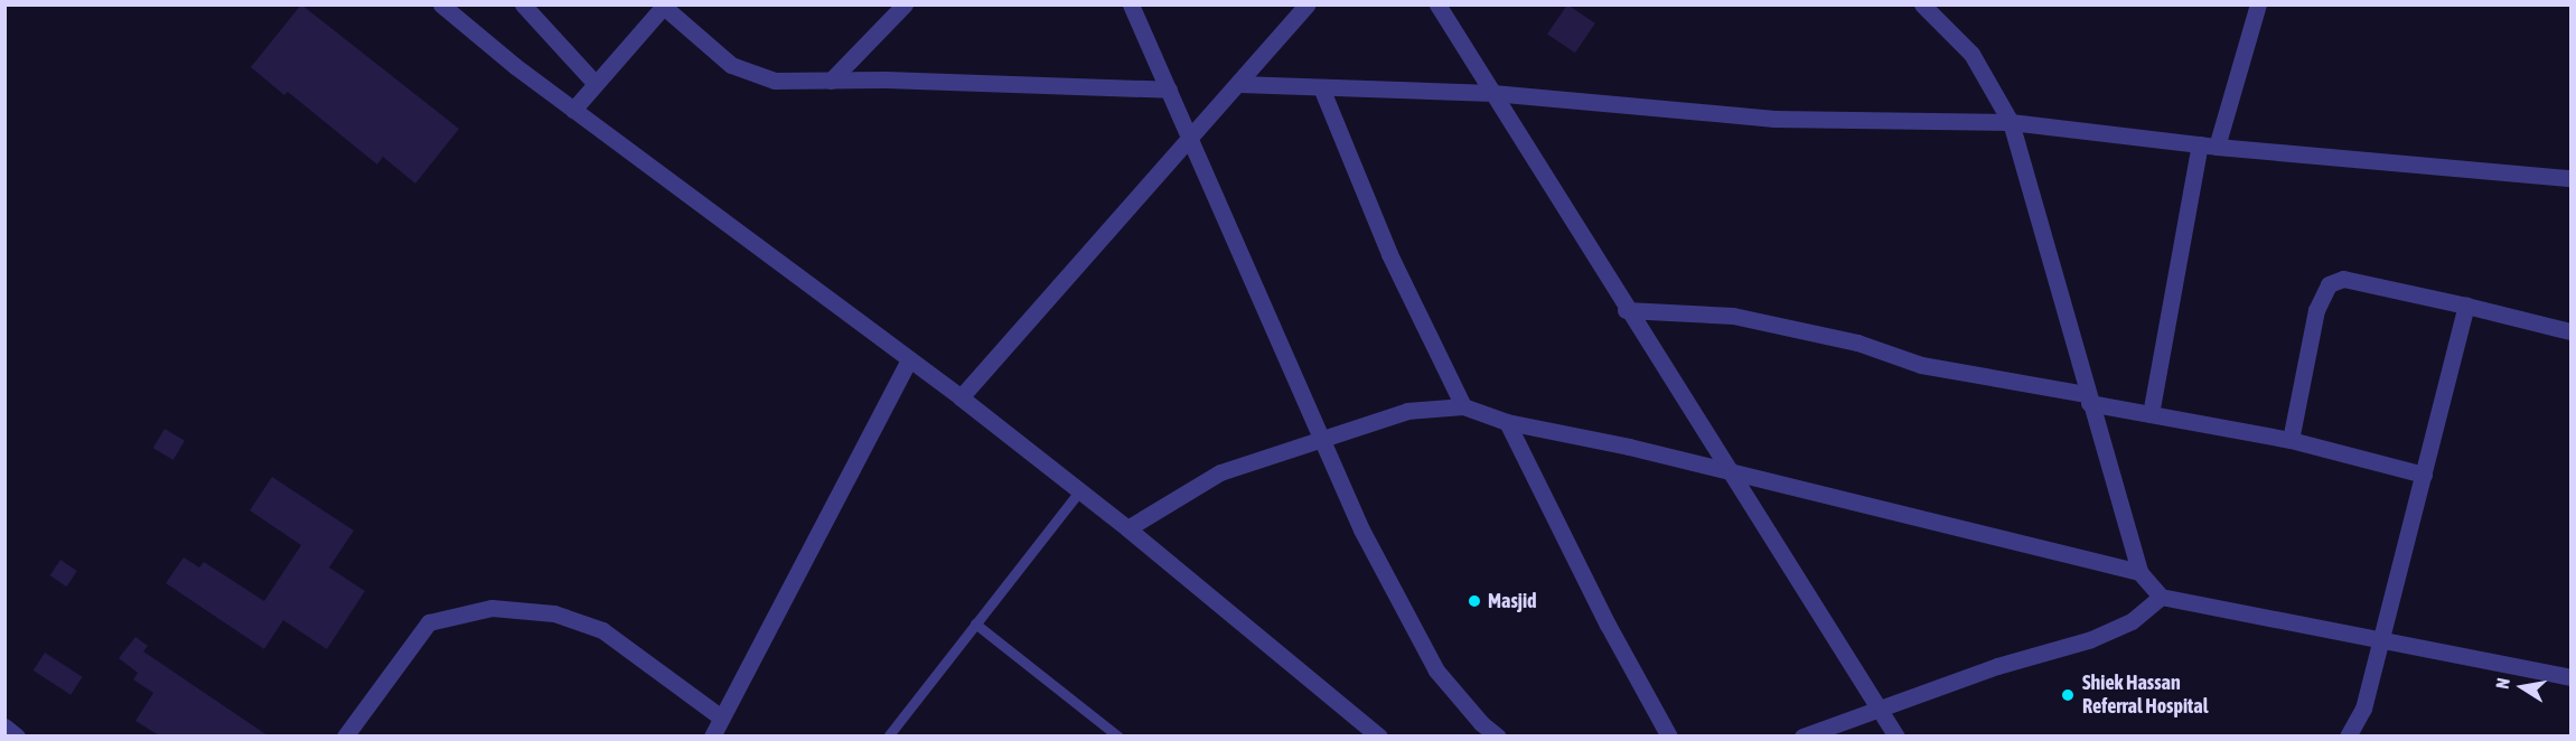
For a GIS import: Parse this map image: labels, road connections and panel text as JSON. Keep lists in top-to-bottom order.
{
  "places": ["Masjid", "Shiek Hassan Referral Hospital"],
  "north": "left"
}
